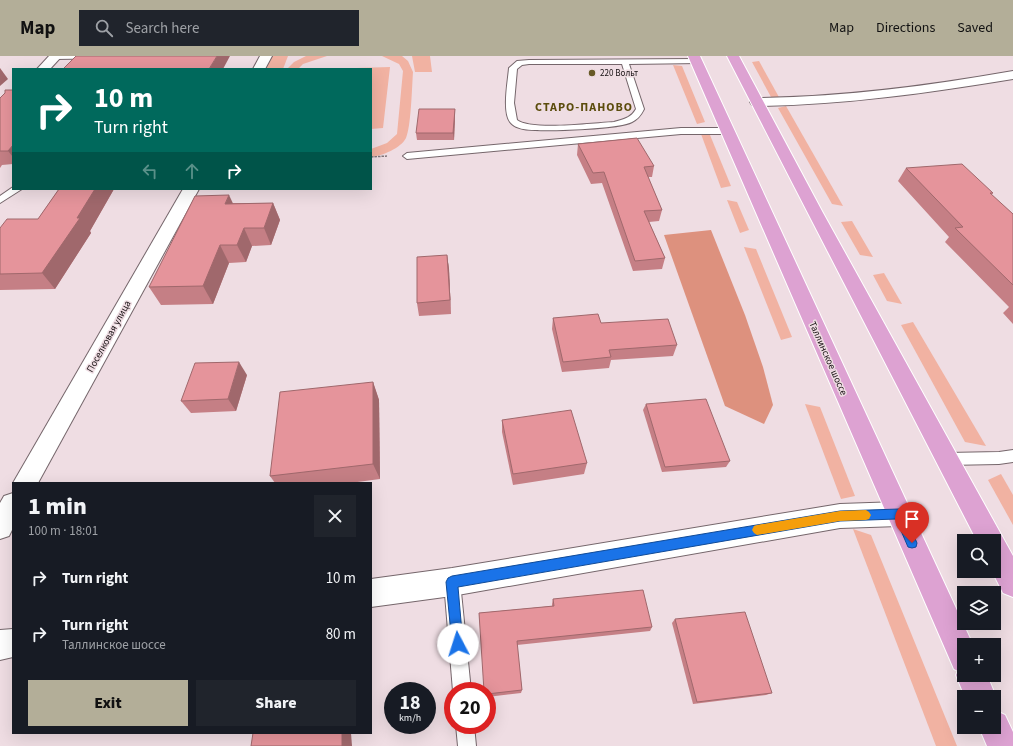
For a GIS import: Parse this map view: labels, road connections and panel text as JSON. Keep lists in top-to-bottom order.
{
  "streets": {
    "main road": ["Таллинское шоссе"],
    "street": ["Поселковая улица"]
  },
  "districts": ["СТАРО-ПАНОВО"],
  "places": ["220 Вольт"],
  "page": {
    "header": "Map",
    "search": "Search here",
    "nav": ["Map", "Directions", "Saved"],
    "turn": ["10 m", "Turn right"],
    "heading": ["1 min", "100 m · 18:01"],
    "map_buttons": ["+", "−"],
    "list": [
      {
        "name": "Turn right",
        "value": "10 m"
      },
      {
        "name": "Turn right",
        "note": "Таллинское шоссе",
        "value": "80 m"
      }
    ],
    "buttons": ["Exit", "Share"],
    "speed": "18 km/h",
    "limit": "20"
  }
}
